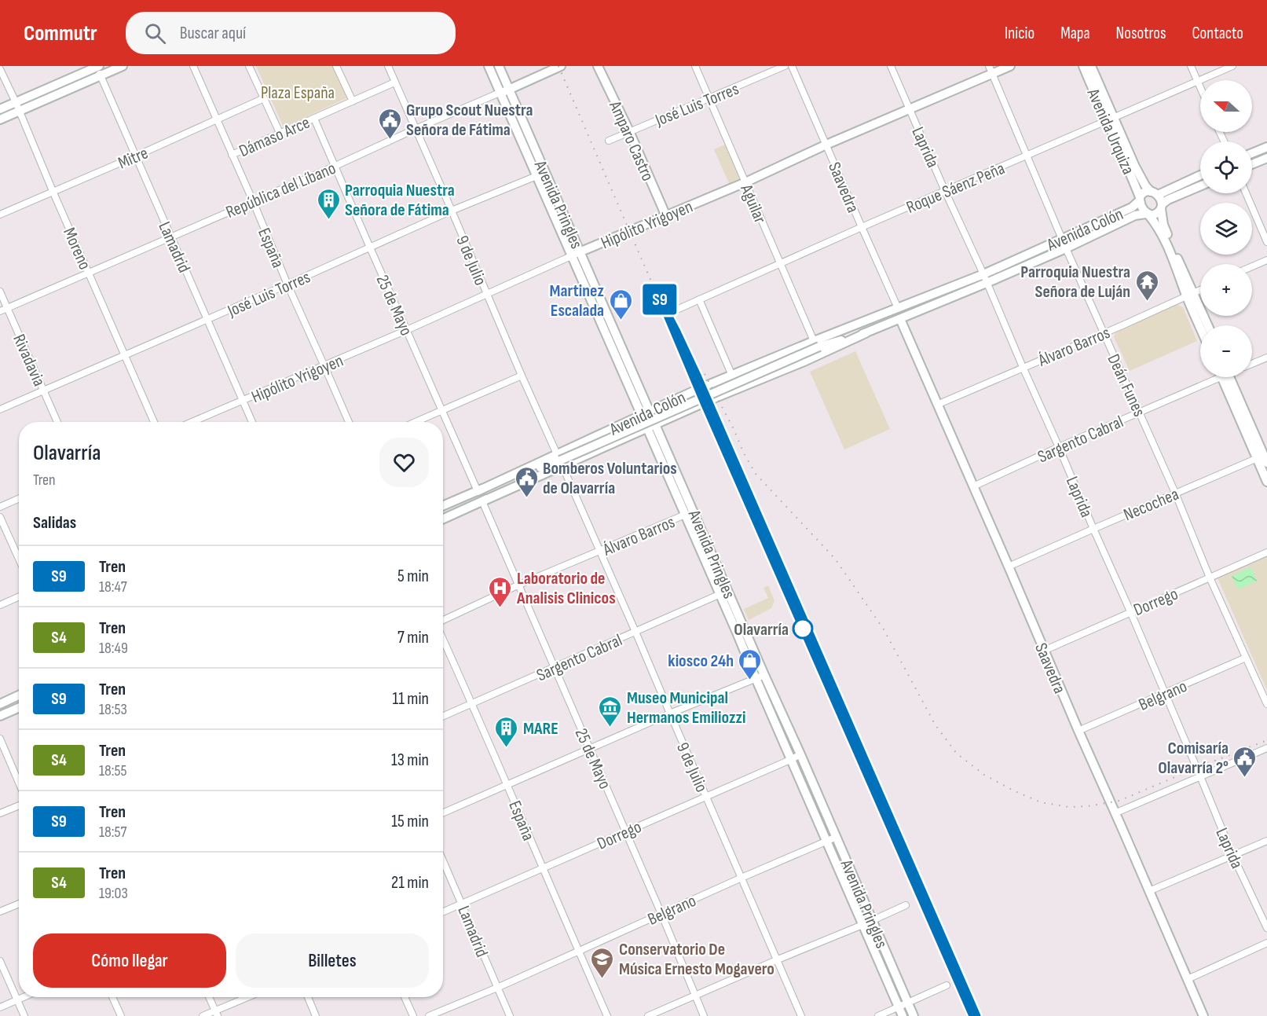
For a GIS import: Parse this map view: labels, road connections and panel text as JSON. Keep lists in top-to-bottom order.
{
  "streets": {
    "main road": [
      "Avenida Urquiza",
      "Amparo Castro",
      "Saavedra",
      "República del Líbano",
      "Avenida Pringles",
      "Hipólito Yrigoyen",
      "Avenida Colón"
    ],
    "street": [
      "José Luis Torres",
      "Dámaso Arce",
      "Laprida",
      "Mitre",
      "Roque Sáenz Peña",
      "Aguilar",
      "Lamadrid",
      "España",
      "Moreno",
      "9 de Julio",
      "25 de Mayo",
      "Álvaro Barros",
      "Rivadavia",
      "Deán Funes",
      "Sargento Cabral",
      "Necochea",
      "Dorrego",
      "Belgrano"
    ]
  },
  "crossings": [
    ["José Luis Torres", "Amparo Castro"],
    ["José Luis Torres", "Aguilar"],
    ["José Luis Torres", "Avenida Pringles"],
    ["José Luis Torres", "Lamadrid"],
    ["José Luis Torres", "España"],
    ["José Luis Torres", "Moreno"],
    ["José Luis Torres", "9 de Julio"],
    ["José Luis Torres", "25 de Mayo"],
    ["José Luis Torres", "Rivadavia"],
    ["Avenida Urquiza", "Roque Sáenz Peña"],
    ["Avenida Urquiza", "Avenida Colón"],
    ["Dámaso Arce", "España"],
    ["Dámaso Arce", "9 de Julio"],
    ["Dámaso Arce", "25 de Mayo"],
    ["Amparo Castro", "Hipólito Yrigoyen"],
    ["Laprida", "Roque Sáenz Peña"],
    ["Laprida", "Hipólito Yrigoyen"],
    ["Laprida", "Avenida Colón"],
    ["Laprida", "Álvaro Barros"],
    ["Laprida", "Sargento Cabral"],
    ["Laprida", "Necochea"],
    ["Laprida", "Dorrego"],
    ["Laprida", "Belgrano"],
    ["Mitre", "Lamadrid"],
    ["Mitre", "España"],
    ["Mitre", "Moreno"],
    ["Saavedra", "Roque Sáenz Peña"],
    ["Saavedra", "Hipólito Yrigoyen"],
    ["Saavedra", "Avenida Colón"],
    ["Saavedra", "Álvaro Barros"],
    ["Saavedra", "Sargento Cabral"],
    ["Saavedra", "Necochea"],
    ["Saavedra", "Dorrego"],
    ["Saavedra", "Belgrano"],
    ["Roque Sáenz Peña", "Aguilar"],
    ["Roque Sáenz Peña", "Deán Funes"],
    ["República del Líbano", "Avenida Pringles"],
    ["República del Líbano", "Lamadrid"],
    ["República del Líbano", "España"],
    ["República del Líbano", "Moreno"],
    ["República del Líbano", "9 de Julio"],
    ["República del Líbano", "25 de Mayo"],
    ["República del Líbano", "Rivadavia"],
    ["Aguilar", "Hipólito Yrigoyen"],
    ["Aguilar", "Avenida Colón"],
    ["Avenida Pringles", "Hipólito Yrigoyen"],
    ["Avenida Pringles", "Avenida Colón"],
    ["Avenida Pringles", "Álvaro Barros"],
    ["Avenida Pringles", "Sargento Cabral"],
    ["Avenida Pringles", "Dorrego"],
    ["Avenida Pringles", "Belgrano"],
    ["Hipólito Yrigoyen", "Lamadrid"],
    ["Hipólito Yrigoyen", "España"],
    ["Hipólito Yrigoyen", "9 de Julio"],
    ["Hipólito Yrigoyen", "25 de Mayo"],
    ["Hipólito Yrigoyen", "Deán Funes"],
    ["Avenida Colón", "9 de Julio"],
    ["Avenida Colón", "25 de Mayo"],
    ["Avenida Colón", "Deán Funes"],
    ["Lamadrid", "Dorrego"],
    ["Lamadrid", "Belgrano"],
    ["España", "Sargento Cabral"],
    ["España", "Dorrego"],
    ["España", "Belgrano"],
    ["9 de Julio", "Álvaro Barros"],
    ["9 de Julio", "Sargento Cabral"],
    ["9 de Julio", "Dorrego"],
    ["9 de Julio", "Belgrano"],
    ["25 de Mayo", "Álvaro Barros"],
    ["25 de Mayo", "Sargento Cabral"],
    ["25 de Mayo", "Dorrego"],
    ["25 de Mayo", "Belgrano"],
    ["Álvaro Barros", "Deán Funes"],
    ["Deán Funes", "Sargento Cabral"],
    ["Deán Funes", "Necochea"],
    ["Deán Funes", "Dorrego"],
    ["Deán Funes", "Belgrano"]
  ],
  "parks": ["Plaza España"],
  "places": {
    "public building": ["Grupo Scout Nuestra Señora de Fátima", "Bomberos Voluntarios de Olavarría", "Comisaría Olavarría 2°"],
    "building": ["Parroquia Nuestra Señora de Fátima", "MARE"],
    "temple": ["Parroquia Nuestra Señora de Luján"],
    "shop": ["Martinez Escalada", "kiosco 24h"],
    "hospital": ["Laboratorio de Analisis Clinicos"],
    "other": ["Olavarría"],
    "museum": ["Museo Municipal Hermanos Emiliozzi"],
    "school or university": ["Conservatorio De Música Ernesto Mogavero"]
  },
  "north": "left",
  "page": {
    "header": "Commutr",
    "search": "Buscar aquí",
    "nav": [
      "Inicio",
      "Mapa",
      "Nosotros",
      "Contacto"
    ],
    "on_map": "S9",
    "map_buttons": ["+", "−"],
    "heading": [
      ["Olavarría", "Tren"],
      "Salidas"
    ],
    "list": [
      {
        "mark": "S9",
        "name": "Tren",
        "note": "18:47",
        "value": "5 min"
      },
      {
        "mark": "S4",
        "name": "Tren",
        "note": "18:49",
        "value": "7 min"
      },
      {
        "mark": "S9",
        "name": "Tren",
        "note": "18:53",
        "value": "11 min"
      },
      {
        "mark": "S4",
        "name": "Tren",
        "note": "18:55",
        "value": "13 min"
      },
      {
        "mark": "S9",
        "name": "Tren",
        "note": "18:57",
        "value": "15 min"
      },
      {
        "mark": "S4",
        "name": "Tren",
        "note": "19:03",
        "value": "21 min"
      }
    ],
    "buttons": ["Cómo llegar", "Billetes"]
  }
}
